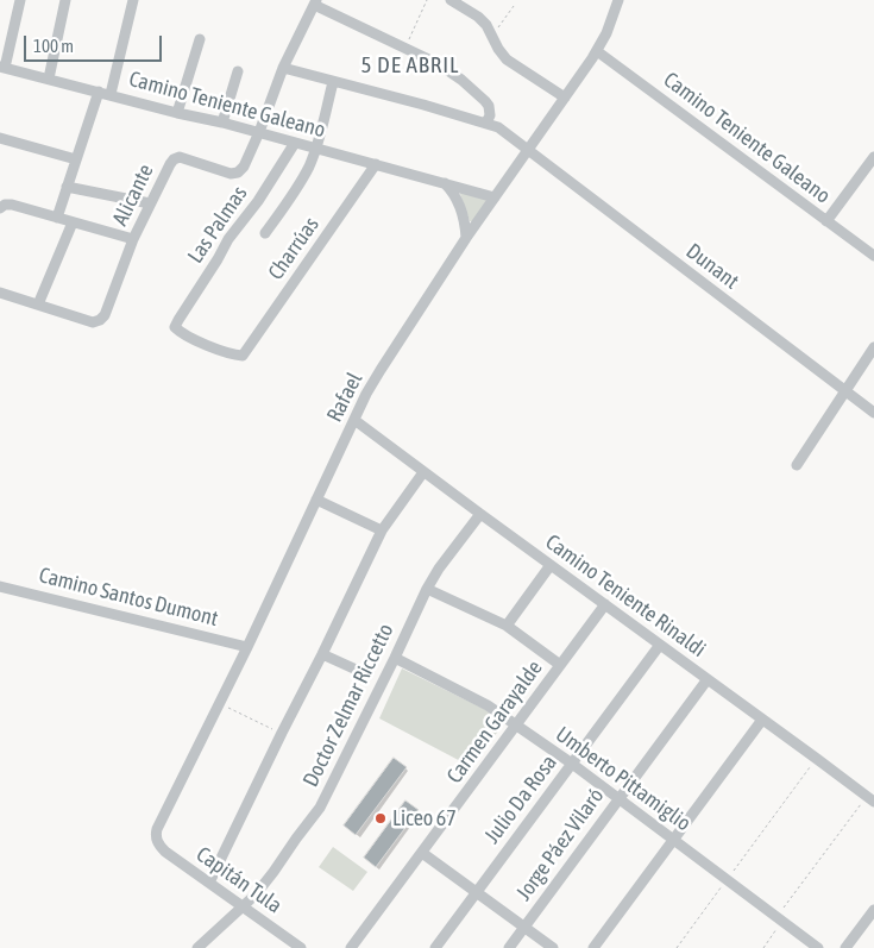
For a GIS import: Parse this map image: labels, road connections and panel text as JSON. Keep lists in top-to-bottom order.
{
  "streets": {
    "street": [
      "Camino Teniente Galeano",
      "Alicante",
      "Las Palmas",
      "Charrúas",
      "Dunant",
      "Rafael",
      "Camino Teniente Rinaldi",
      "Camino Santos Dumont",
      "Doctor Zelmar Riccetto",
      "Carmen Garayalde",
      "Umberto Pittamiglio",
      "Julio Da Rosa",
      "Jorge Páez Vilaró",
      "Capitán Tula"
    ]
  },
  "crossings": [
    ["Camino Teniente Galeano", "Alicante"],
    ["Camino Teniente Galeano", "Las Palmas"],
    ["Camino Teniente Galeano", "Charrúas"],
    ["Camino Teniente Galeano", "Rafael"],
    ["Las Palmas", "Charrúas"],
    ["Dunant", "Rafael"],
    ["Rafael", "Camino Teniente Rinaldi"],
    ["Rafael", "Camino Santos Dumont"],
    ["Rafael", "Capitán Tula"],
    ["Camino Teniente Rinaldi", "Doctor Zelmar Riccetto"],
    ["Camino Teniente Rinaldi", "Carmen Garayalde"],
    ["Camino Teniente Rinaldi", "Julio Da Rosa"],
    ["Camino Teniente Rinaldi", "Jorge Páez Vilaró"],
    ["Doctor Zelmar Riccetto", "Umberto Pittamiglio"],
    ["Doctor Zelmar Riccetto", "Capitán Tula"],
    ["Carmen Garayalde", "Umberto Pittamiglio"],
    ["Umberto Pittamiglio", "Julio Da Rosa"],
    ["Umberto Pittamiglio", "Jorge Páez Vilaró"]
  ],
  "districts": ["5 DE ABRIL"],
  "places": ["Liceo 67"],
  "scale_bar": "100 m"
}
